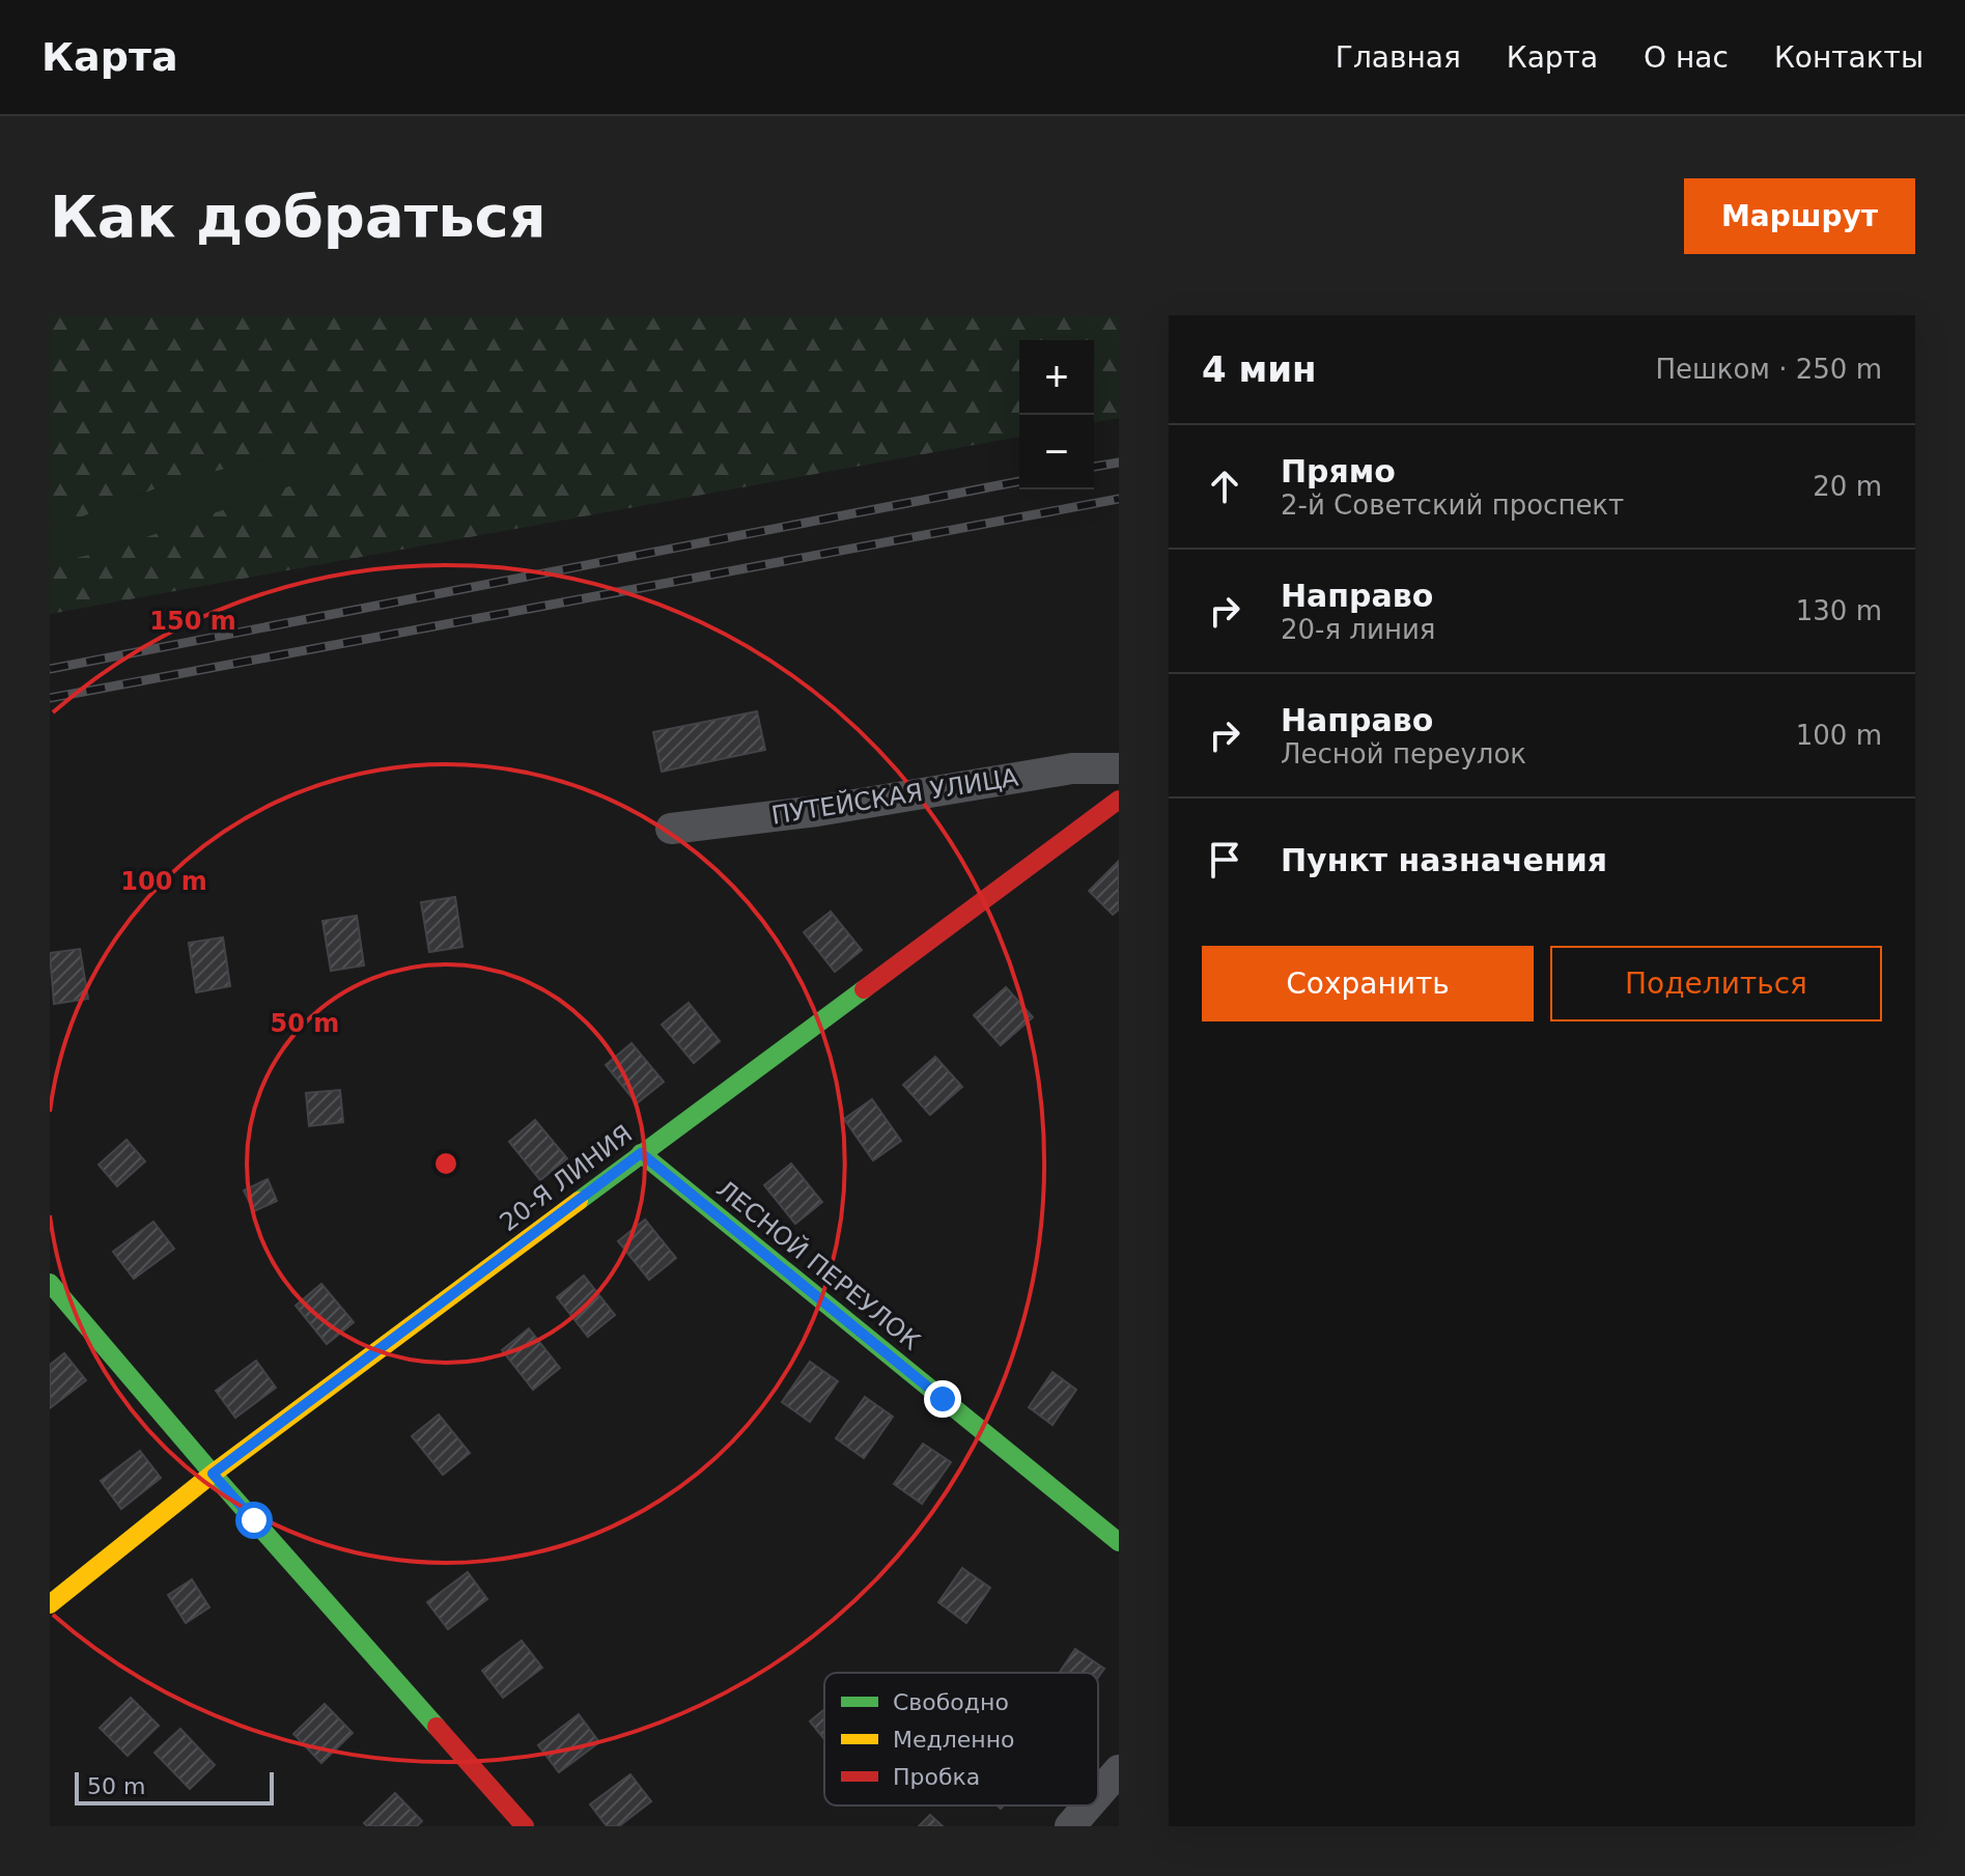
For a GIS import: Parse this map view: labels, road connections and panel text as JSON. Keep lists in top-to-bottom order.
{
  "streets": {
    "street": ["ПУТЕЙСКАЯ УЛИЦА", "20-Я ЛИНИЯ", "ЛЕСНОЙ ПЕРЕУЛОК"]
  },
  "crossings": [
    ["20-Я ЛИНИЯ", "ЛЕСНОЙ ПЕРЕУЛОК"]
  ],
  "legend": ["Свободно", "Медленно", "Пробка"],
  "scale_bar": "50 m",
  "page": {
    "header": "Карта",
    "nav": [
      "Главная",
      "Карта",
      "О нас",
      "Контакты"
    ],
    "buttons": [
      "Маршрут",
      ["Сохранить", "Поделиться"]
    ],
    "title": "Как добраться",
    "heading": ["4 мин", "Пешком · 250 m"],
    "map_buttons": ["+", "−"],
    "list": [
      ["Прямо", "2-й Советский проспект", "20 m"],
      ["Направо", "20-я линия", "130 m"],
      ["Направо", "Лесной переулок", "100 m"],
      "Пункт назначения"
    ],
    "scale": "50 m"
  },
  "rings": ["150 m", "100 m", "50 m"]
}
